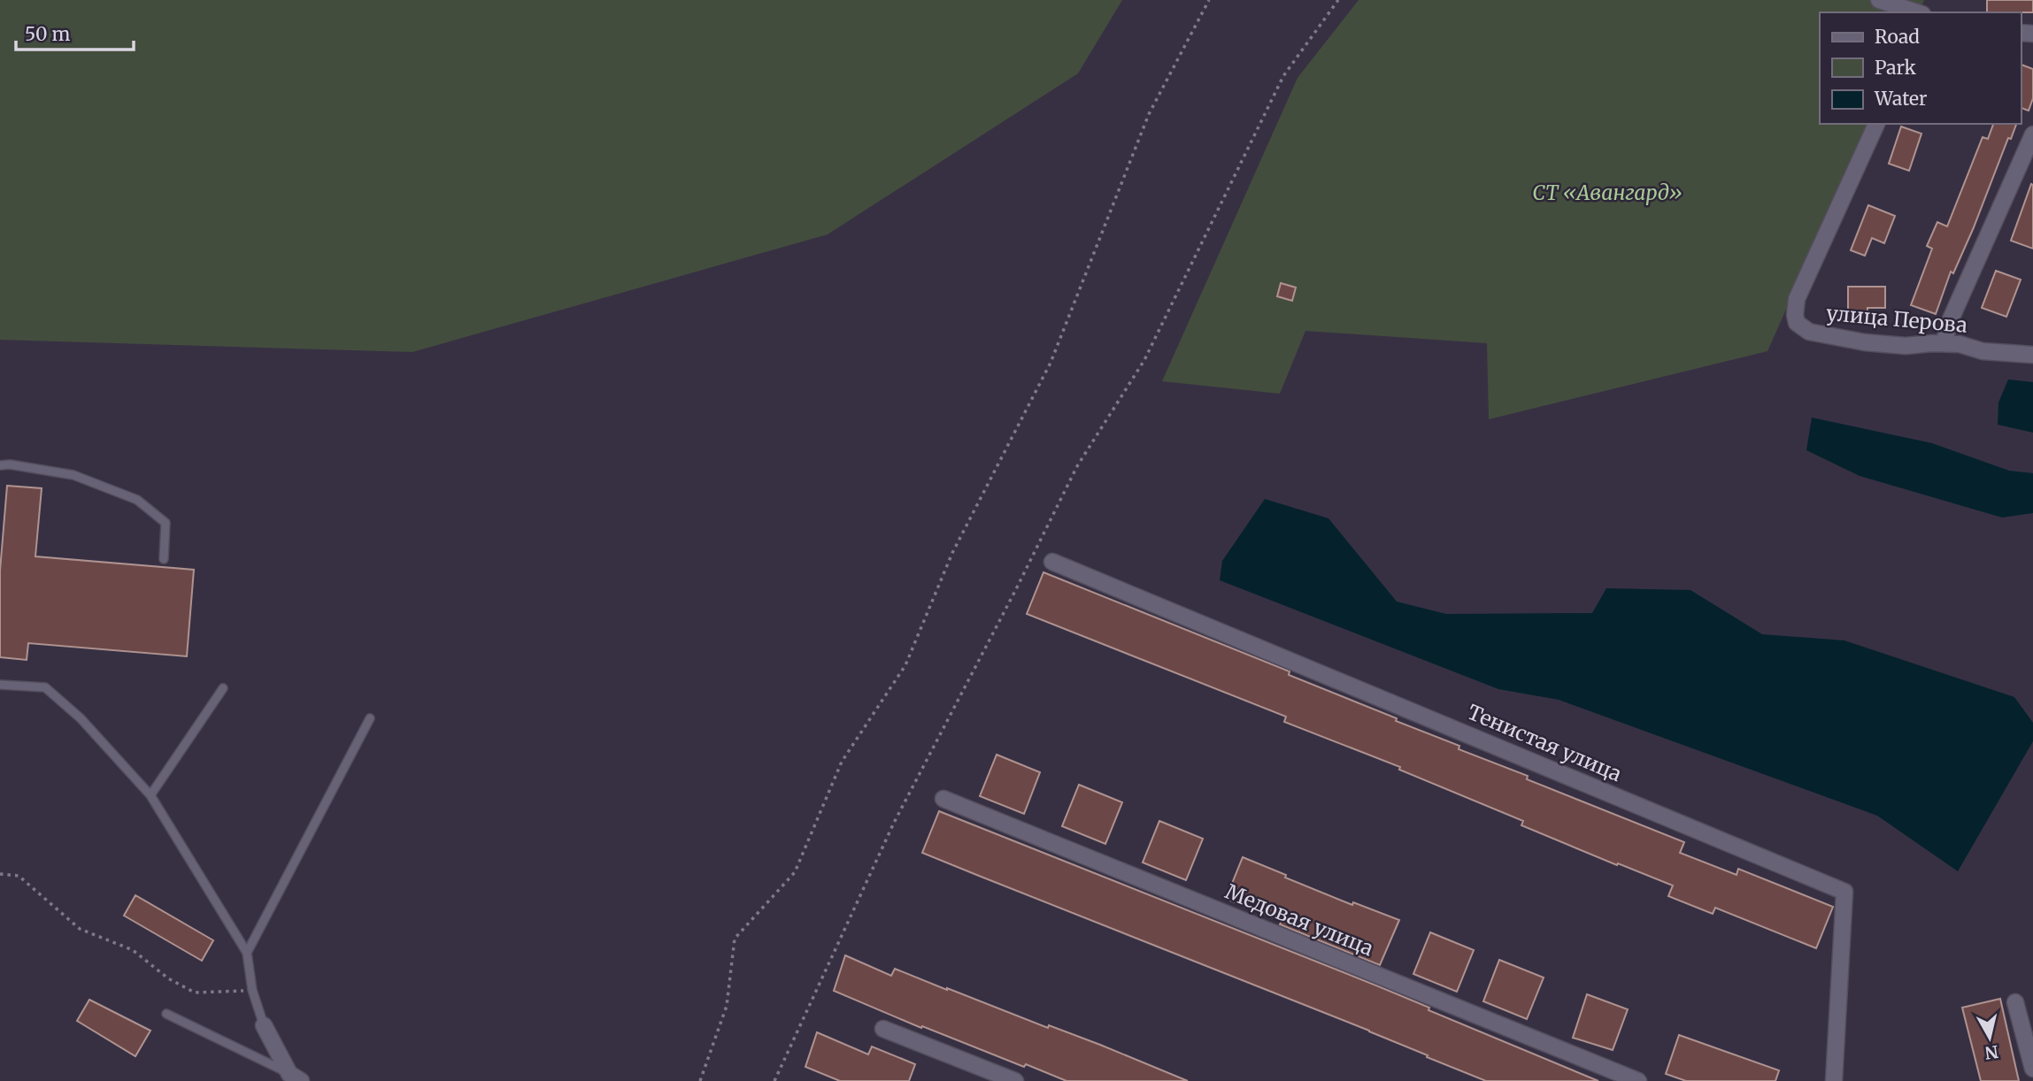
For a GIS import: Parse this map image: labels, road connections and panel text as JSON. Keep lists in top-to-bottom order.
{
  "streets": {
    "street": ["улица Перова", "Тенистая улица", "Медовая улица"]
  },
  "parks": ["СТ «Авангард»"],
  "legend": ["Road", "Park", "Water"],
  "scale_bar": "50 m",
  "north": "bottom"
}
